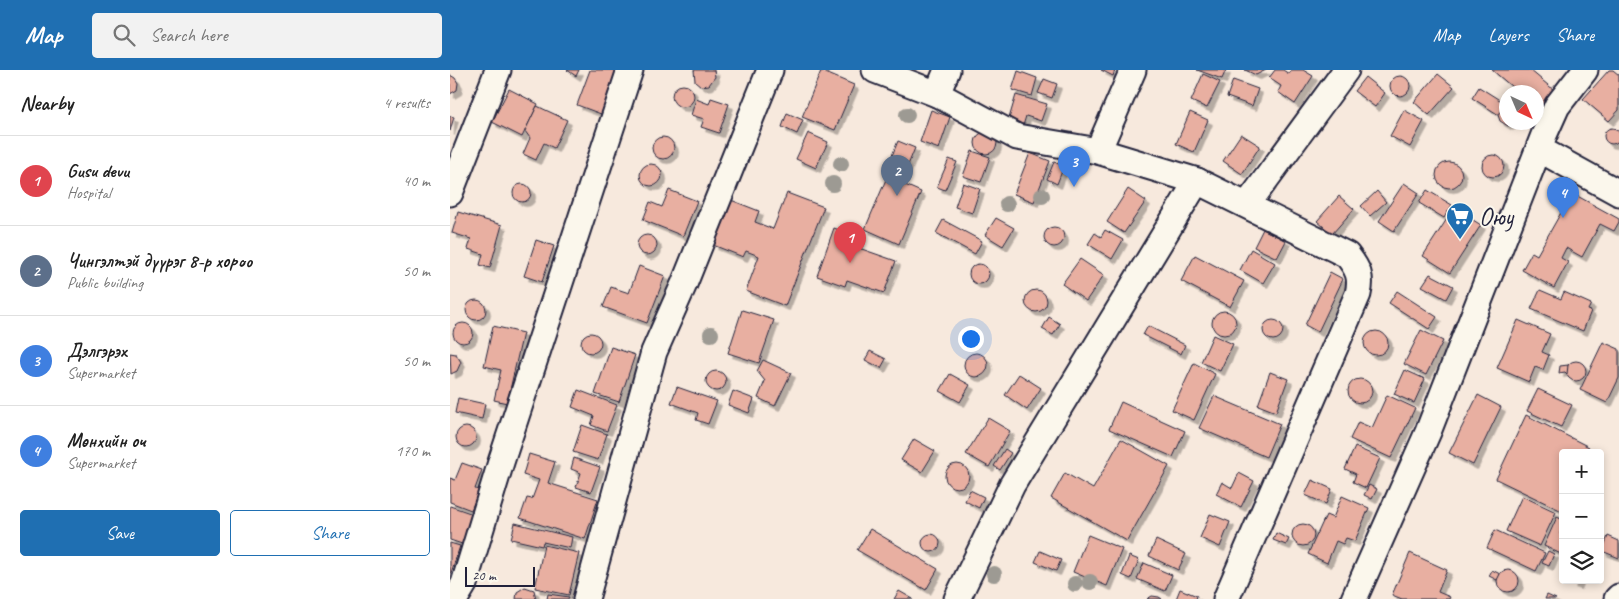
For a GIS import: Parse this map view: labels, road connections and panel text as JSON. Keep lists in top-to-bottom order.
{
  "places": {
    "supermarket": ["Оюу"]
  },
  "scale_bar": "20 m",
  "north": "bottom right",
  "page": {
    "header": "Map",
    "search": "Search here",
    "nav": ["Map", "Layers", "Share"],
    "heading": ["Nearby", "4 results"],
    "list": [
      {
        "mark": "1",
        "name": "Gusu devu",
        "note": "Hospital",
        "value": "40 m"
      },
      {
        "mark": "2",
        "name": "Чингэлтэй дүүрэг 8-р хороо",
        "note": "Public building",
        "value": "50 m"
      },
      {
        "mark": "3",
        "name": "Дэлгэрэх",
        "note": "Supermarket",
        "value": "50 m"
      },
      {
        "mark": "4",
        "name": "Мөнхийн оч",
        "note": "Supermarket",
        "value": "170 m"
      }
    ],
    "pins": [
      "3",
      "2",
      "4",
      "1"
    ],
    "map_buttons": ["+", "−"],
    "buttons": ["Save", "Share"],
    "scale": "20 m"
  }
}
